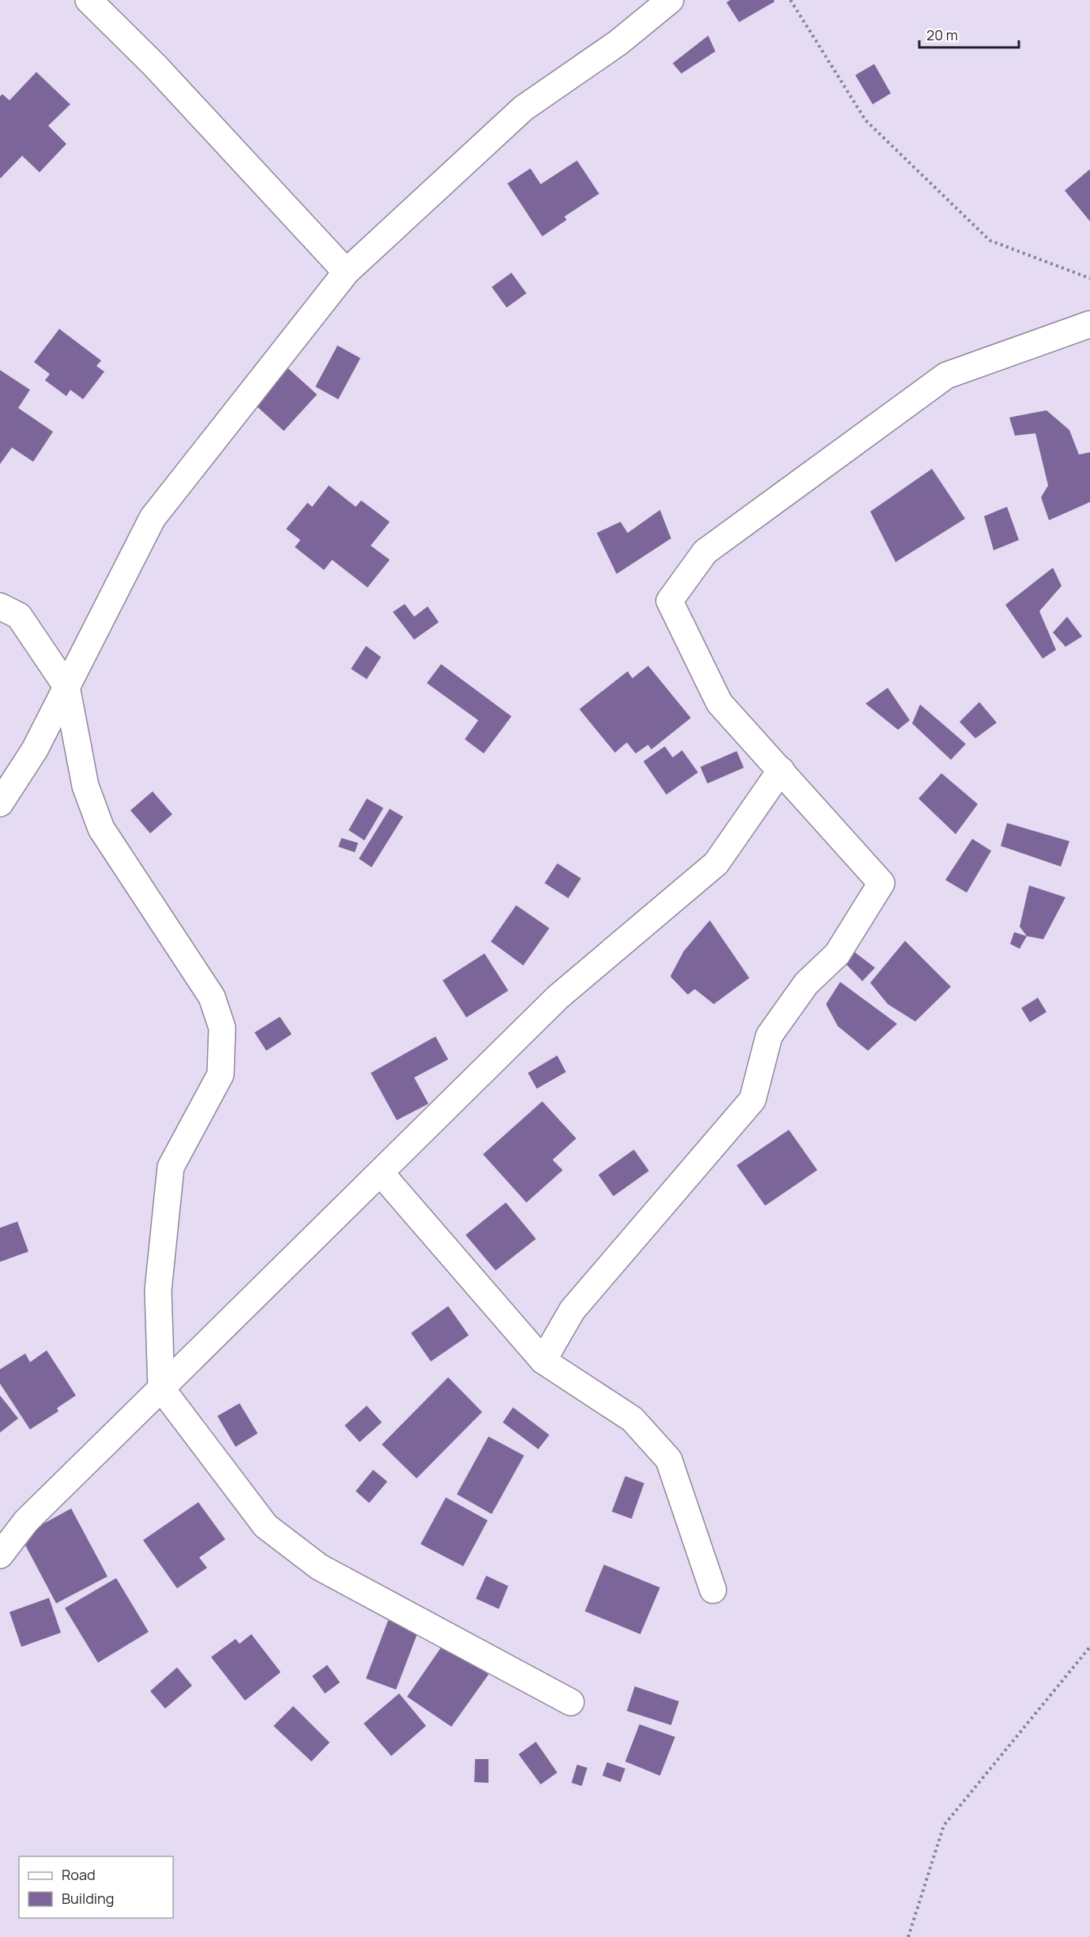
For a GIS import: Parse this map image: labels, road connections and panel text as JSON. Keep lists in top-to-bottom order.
{
  "legend": ["Road", "Building"],
  "scale_bar": "20 m"
}
